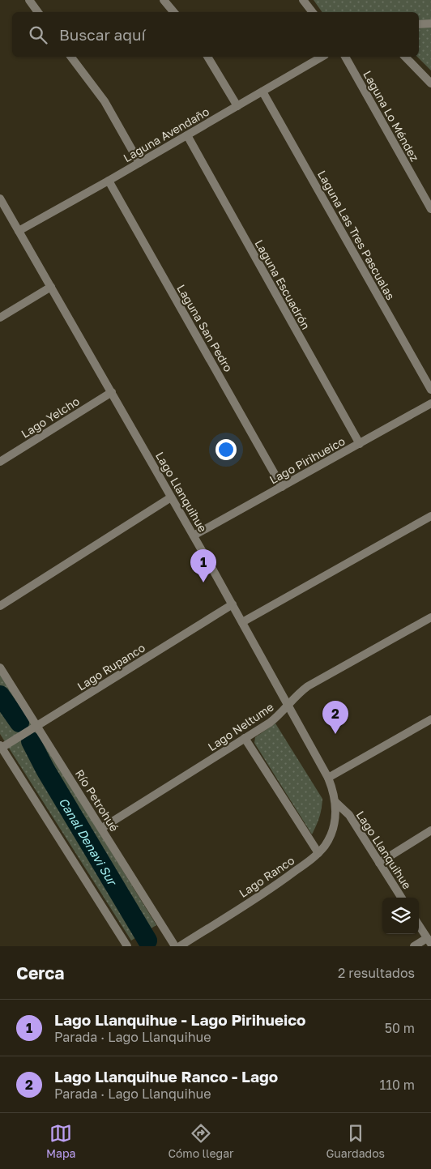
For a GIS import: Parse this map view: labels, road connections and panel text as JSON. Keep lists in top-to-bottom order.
{
  "streets": {
    "street": [
      "Laguna Lo Méndez",
      "Laguna Avendaño",
      "Laguna Las Tres Pascualas",
      "Laguna Escuadrón",
      "Laguna San Pedro",
      "Lago Yelcho",
      "Lago Pirihueico",
      "Lago Llanquihue",
      "Lago Rupanco",
      "Lago Neltume",
      "Río Petrohué",
      "Lago Ranco"
    ]
  },
  "crossings": [
    ["Laguna Avendaño", "Laguna Las Tres Pascualas"],
    ["Laguna Avendaño", "Laguna Escuadrón"],
    ["Laguna Avendaño", "Laguna San Pedro"],
    ["Laguna Avendaño", "Lago Llanquihue"],
    ["Laguna Escuadrón", "Lago Pirihueico"],
    ["Laguna San Pedro", "Lago Pirihueico"],
    ["Lago Yelcho", "Lago Llanquihue"],
    ["Lago Pirihueico", "Lago Llanquihue"],
    ["Lago Llanquihue", "Lago Rupanco"],
    ["Lago Llanquihue", "Lago Neltume"],
    ["Lago Llanquihue", "Lago Ranco"],
    ["Lago Rupanco", "Río Petrohué"],
    ["Lago Neltume", "Río Petrohué"]
  ],
  "water": ["Canal Denavi Sur"],
  "page": {
    "search": "Buscar aquí",
    "pins": ["1", "2"],
    "heading": ["Cerca", "2 resultados"],
    "list": [
      {
        "mark": "1",
        "name": "Lago Llanquihue - Lago Pirihueico",
        "note": "Parada · Lago Llanquihue",
        "value": "50 m"
      },
      {
        "mark": "2",
        "name": "Lago Llanquihue Ranco - Lago",
        "note": "Parada · Lago Llanquihue",
        "value": "110 m"
      }
    ],
    "nav": ["Mapa", "Cómo llegar", "Guardados"]
  }
}
